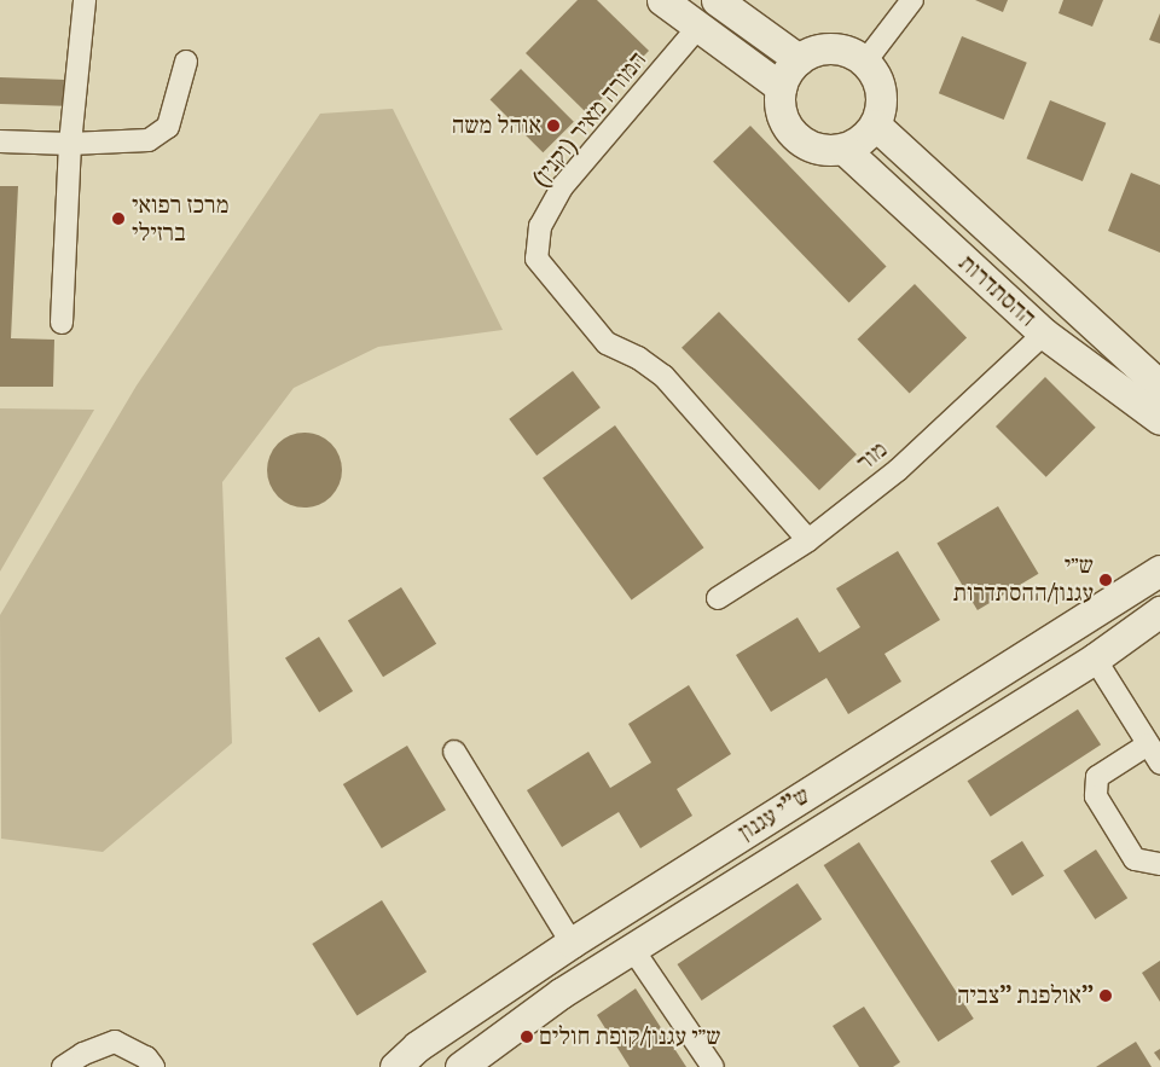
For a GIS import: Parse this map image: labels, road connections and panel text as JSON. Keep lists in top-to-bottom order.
{
  "streets": {
    "street": [
      "המורה מאיר (וקנין)",
      "ההסתדרות",
      "מור",
      "ש\"י עגנון"
    ]
  },
  "crossings": [
    ["המורה מאיר (וקנין)", "מור"],
    ["ההסתדרות", "מור"]
  ],
  "places": [
    "אוהל משה",
    "מרכז רפואי ברזילי",
    "ש״י עגנון/ההסתדרות",
    "אולפנת \"צביה\"",
    "ש״י עגנון/קופת חולים"
  ]
}
